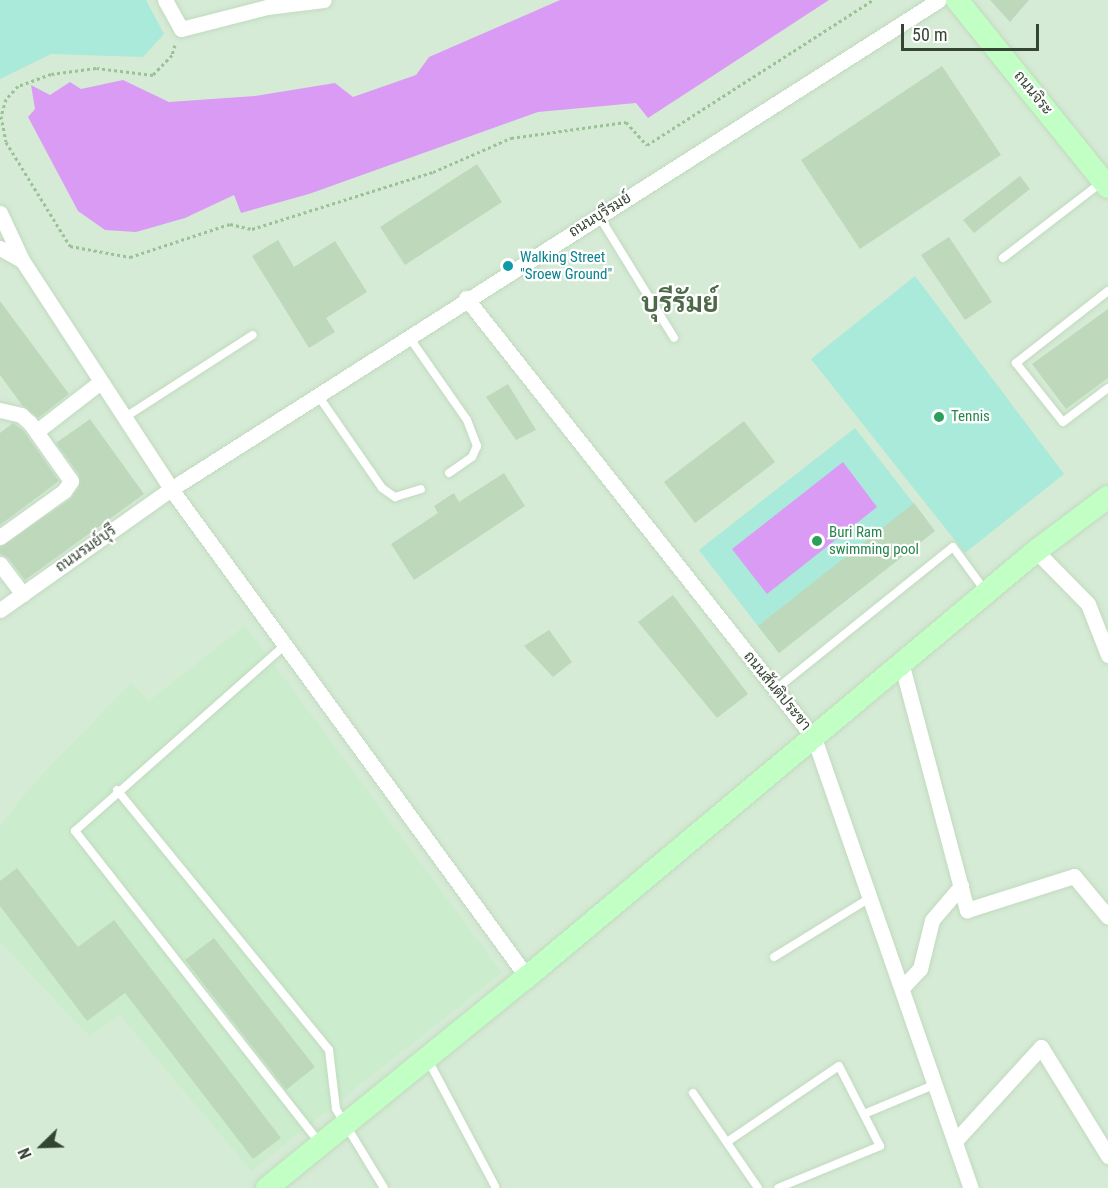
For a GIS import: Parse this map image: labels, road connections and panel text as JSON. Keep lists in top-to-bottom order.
{
  "streets": {
    "street": [
      "ถนนจิระ",
      "ถนนบุรีรมย์",
      "ถนนรมย์บุรี",
      "ถนนสันติประชา"
    ]
  },
  "crossings": [
    ["ถนนบุรีรมย์", "ถนนรมย์บุรี"],
    ["ถนนบุรีรมย์", "ถนนสันติประชา"]
  ],
  "districts": ["บุรีรัมย์"],
  "places": ["Walking Street \"Sroew Ground\"", "Tennis", "Buri Ram swimming pool"],
  "scale_bar": "50 m",
  "north": "bottom left"
}
